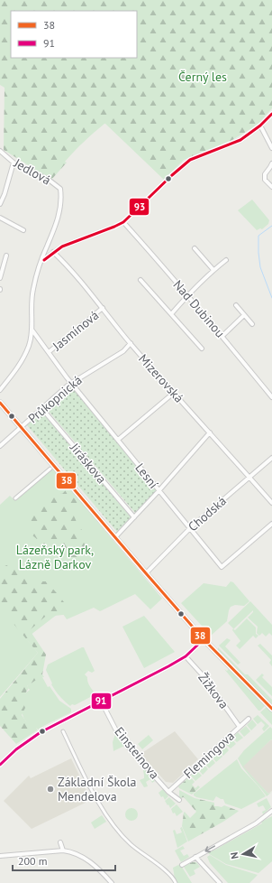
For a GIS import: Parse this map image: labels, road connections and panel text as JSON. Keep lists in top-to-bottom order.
{
  "streets": {
    "street": [
      "Jedlová",
      "Nad Dubinou",
      "Jasmínová",
      "Mizerovská",
      "Průkopnická",
      "Jiráskova",
      "Lesní",
      "Chodská",
      "Žižkova",
      "Einsteinova",
      "Flemingova"
    ]
  },
  "crossings": [
    ["Jasmínová", "Mizerovská"],
    ["Jasmínová", "Lesní"],
    ["Mizerovská", "Průkopnická"],
    ["Mizerovská", "Chodská"],
    ["Průkopnická", "Jiráskova"],
    ["Průkopnická", "Lesní"],
    ["Průkopnická", "Žižkova"],
    ["Lesní", "Chodská"],
    ["Chodská", "Žižkova"],
    ["Žižkova", "Flemingova"],
    ["Einsteinova", "Flemingova"]
  ],
  "parks": ["Černý les", "Lázeňský park, Lázně Darkov"],
  "places": ["Základní Škola Mendelova"],
  "lines": ["transit line 93", "transit line 38", "transit line 91"],
  "legend": ["38", "91"],
  "scale_bar": "200 m",
  "north": "left"
}
